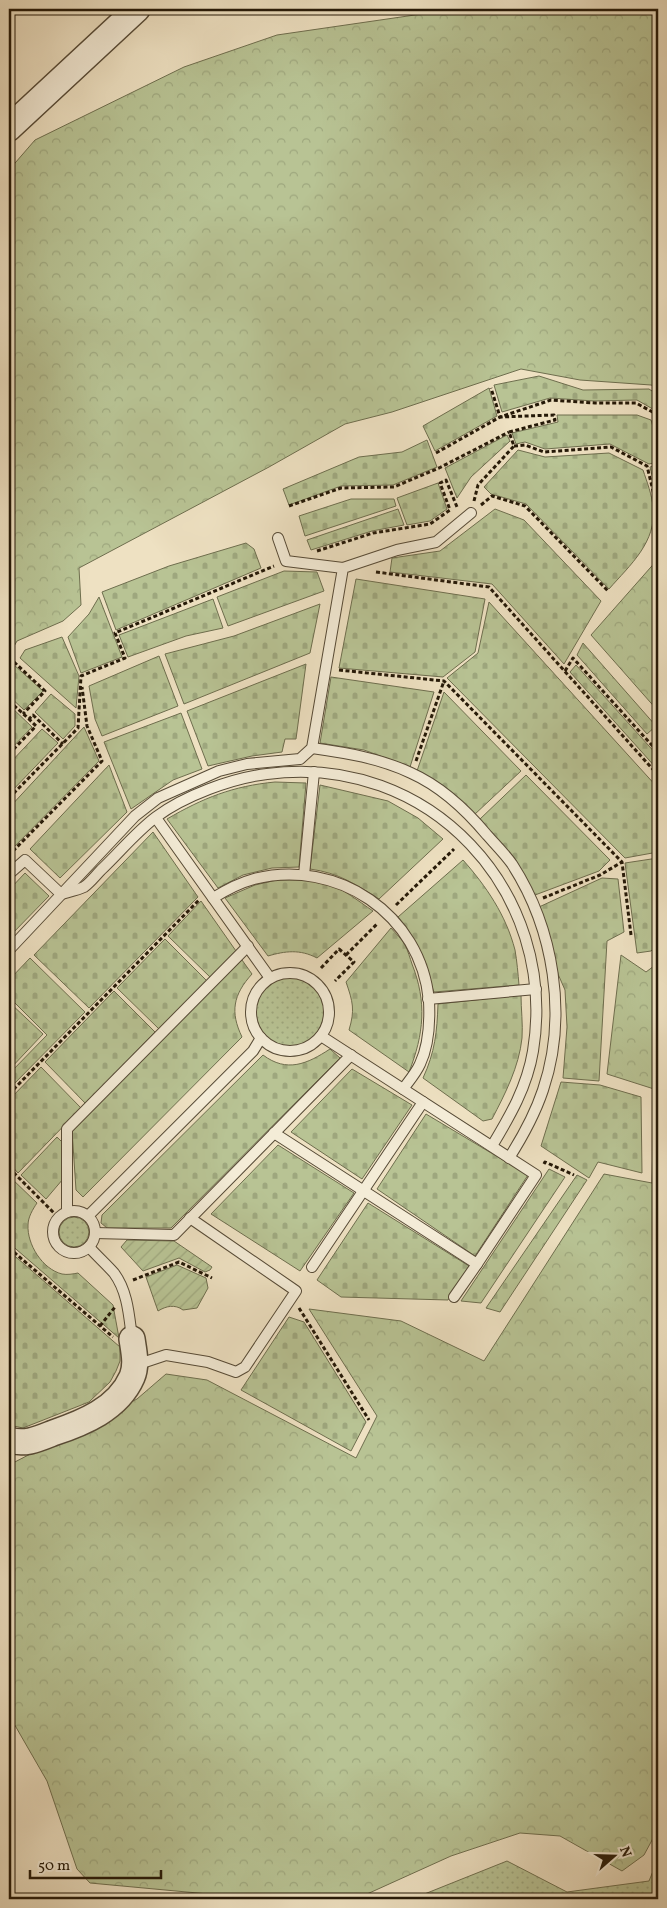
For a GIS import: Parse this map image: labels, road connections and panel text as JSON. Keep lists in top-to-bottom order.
{
  "scale_bar": "50 m",
  "north": "right"
}
